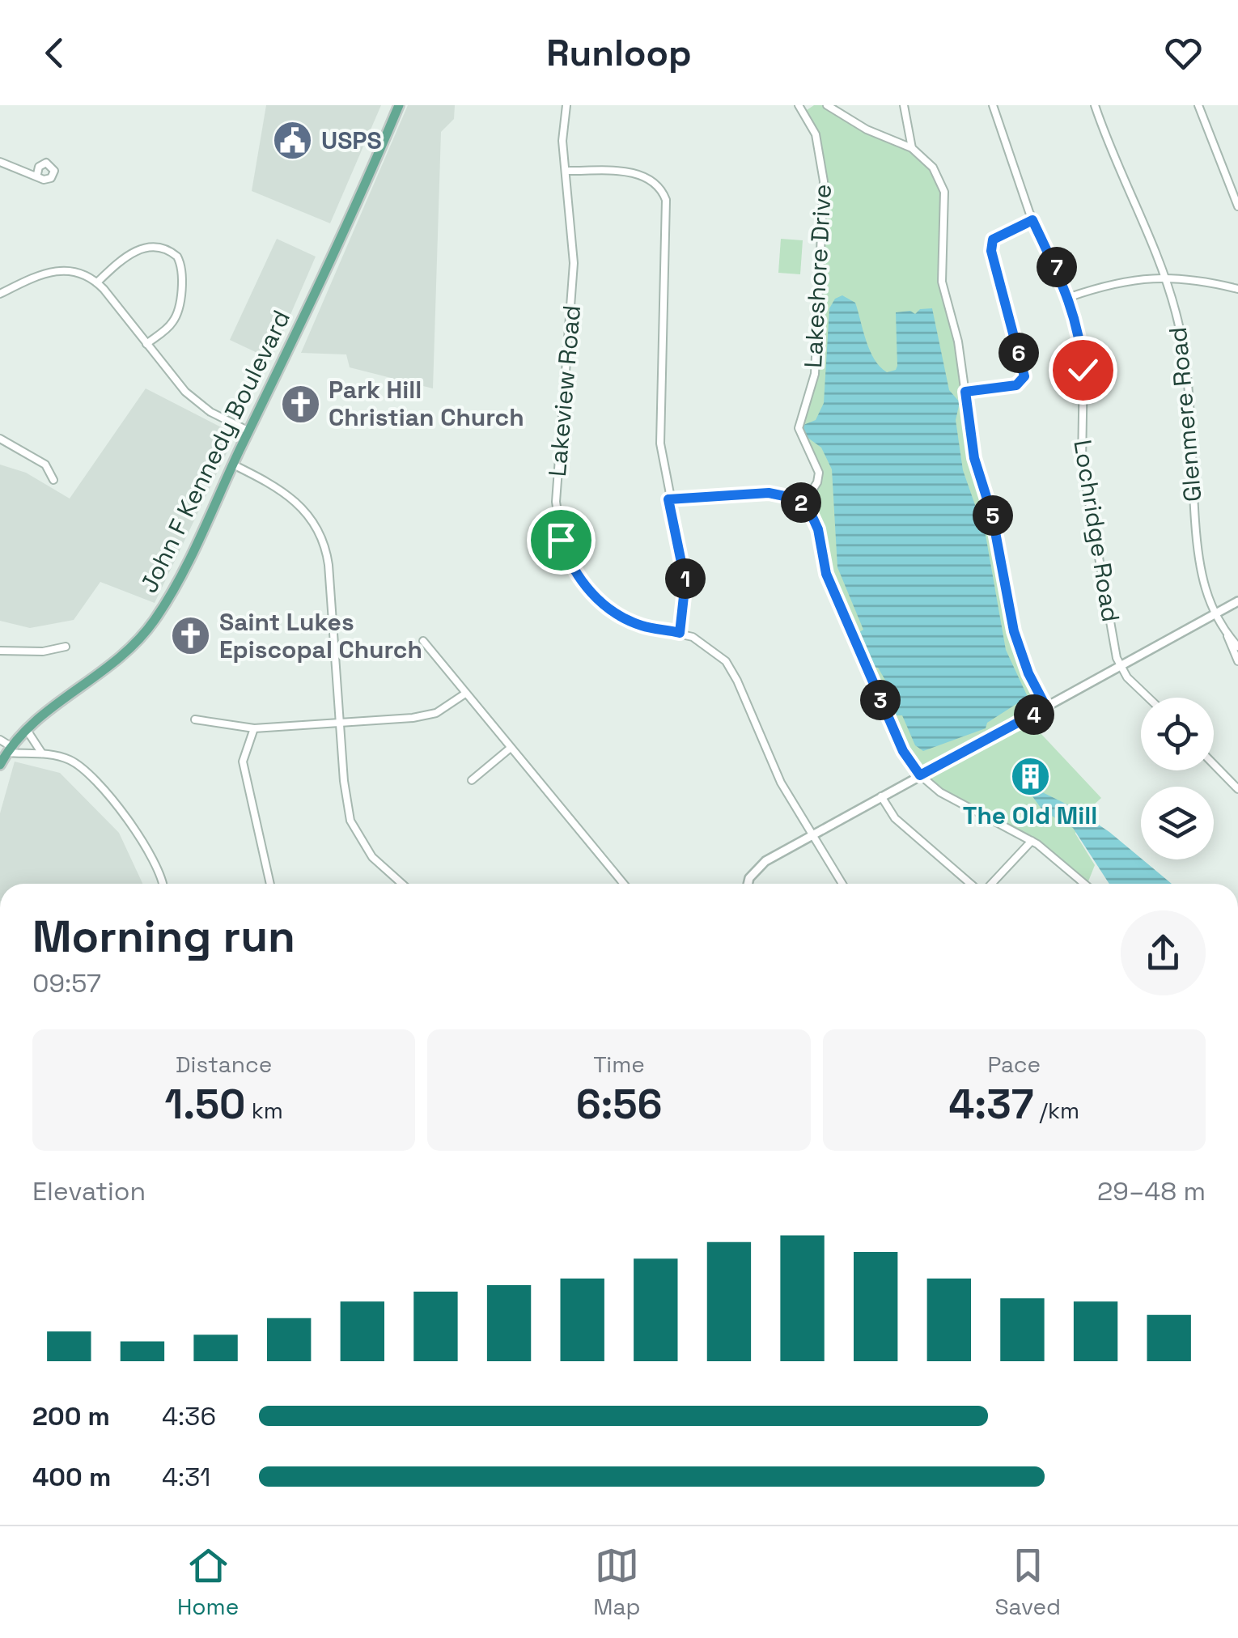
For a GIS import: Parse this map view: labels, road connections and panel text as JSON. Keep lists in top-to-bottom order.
{
  "streets": {
    "main road": ["John F Kennedy Boulevard"],
    "street": [
      "Lakeshore Drive",
      "Lakeview Road",
      "Glenmere Road",
      "Lochridge Road"
    ]
  },
  "places": {
    "public building": ["USPS"],
    "church": ["Park Hill Christian Church", "Saint Lukes Episcopal Church"],
    "building": ["The Old Mill"]
  },
  "page": {
    "header": "Runloop",
    "pins": [
      "7",
      "6",
      "2",
      "5",
      "1",
      "3",
      "4"
    ],
    "heading": ["Morning run", "09:57"],
    "stats": [
      ["Distance", "1.50 km"],
      ["Time", "6:56"],
      ["Pace", "4:37 /km"]
    ],
    "chart": ["Elevation", "29–48 m"],
    "list": [
      {
        "name": "200 m",
        "note": "4:36"
      },
      {
        "name": "400 m",
        "note": "4:31"
      }
    ],
    "tabs": ["Home", "Map", "Saved"]
  }
}
